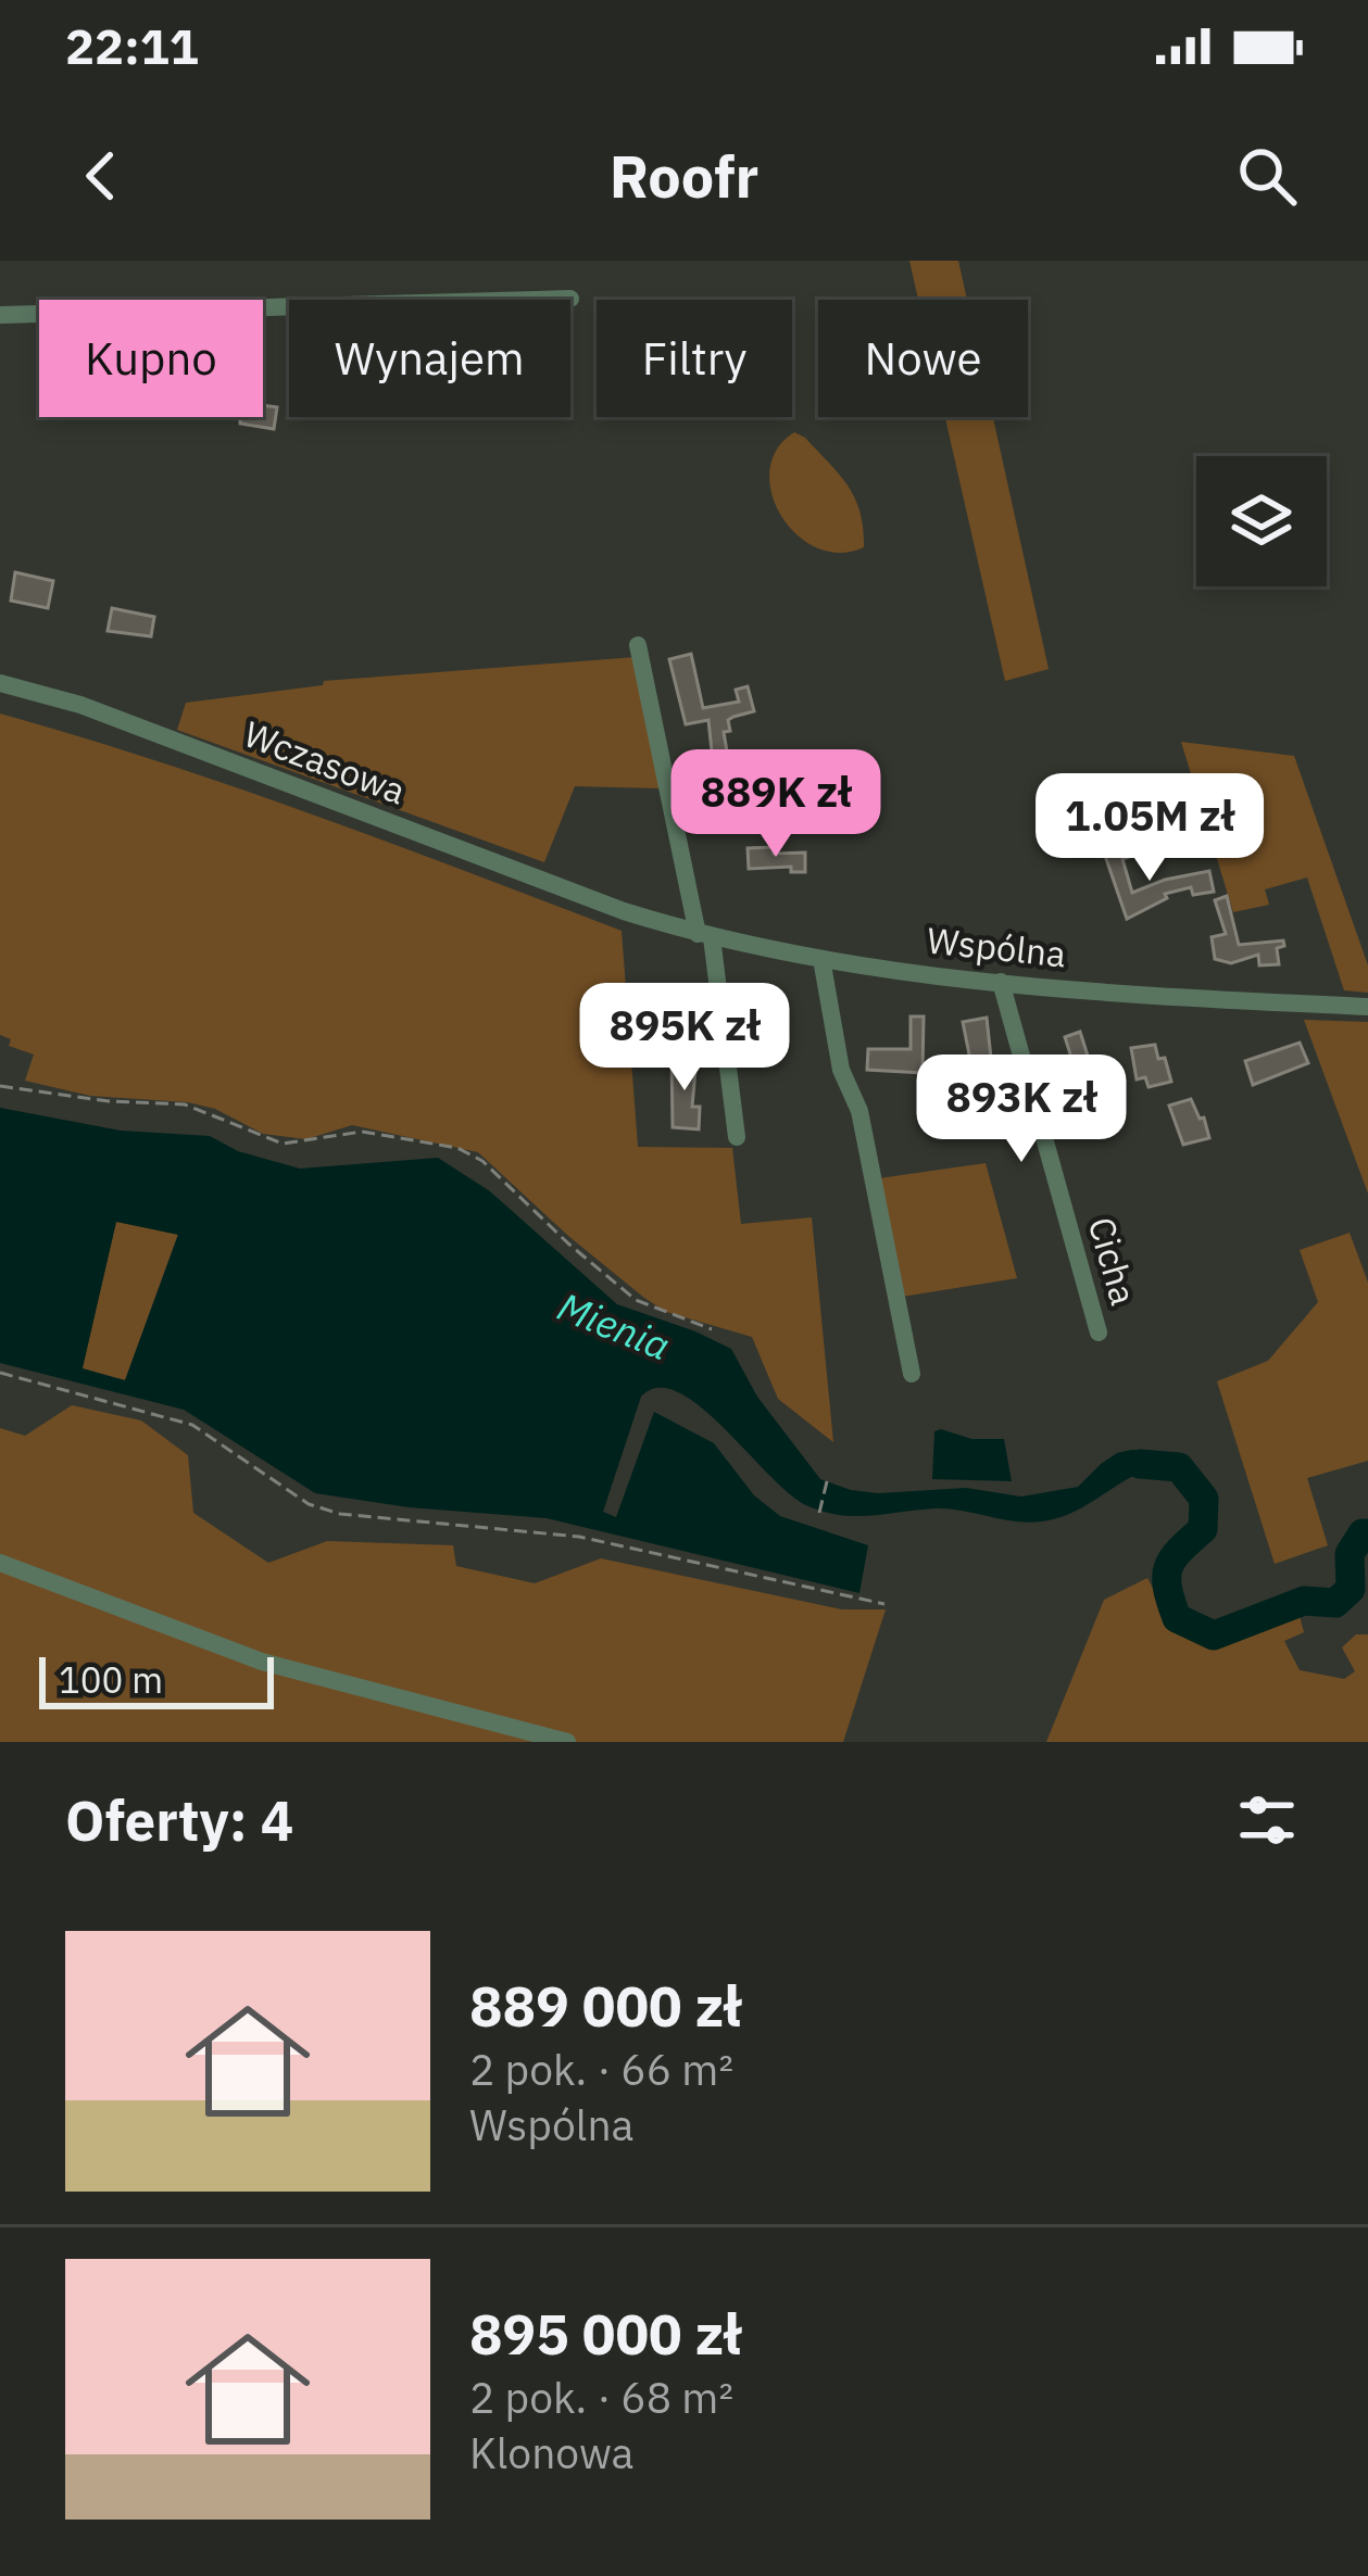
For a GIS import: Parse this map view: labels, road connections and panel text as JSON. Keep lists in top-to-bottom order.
{
  "streets": {
    "street": ["Wczasowa", "Wspólna", "Cicha"]
  },
  "crossings": [
    ["Wczasowa", "Wspólna"],
    ["Wspólna", "Cicha"]
  ],
  "water": ["Mienia"],
  "scale_bar": "100 m",
  "page": {
    "status": "22:11",
    "header": "Roofr",
    "chip": [
      "Kupno",
      "Wynajem",
      "Filtry",
      "Nowe"
    ],
    "price": [
      "889K zł",
      "1.05M zł",
      "895K zł",
      "893K zł"
    ],
    "scale": "100 m",
    "heading": "Oferty: 4",
    "list": [
      {
        "name": "889 000 zł",
        "note": "2 pok. · 66 m² · Wspólna"
      },
      {
        "name": "895 000 zł",
        "note": "2 pok. · 68 m² · Klonowa"
      }
    ]
  }
}
